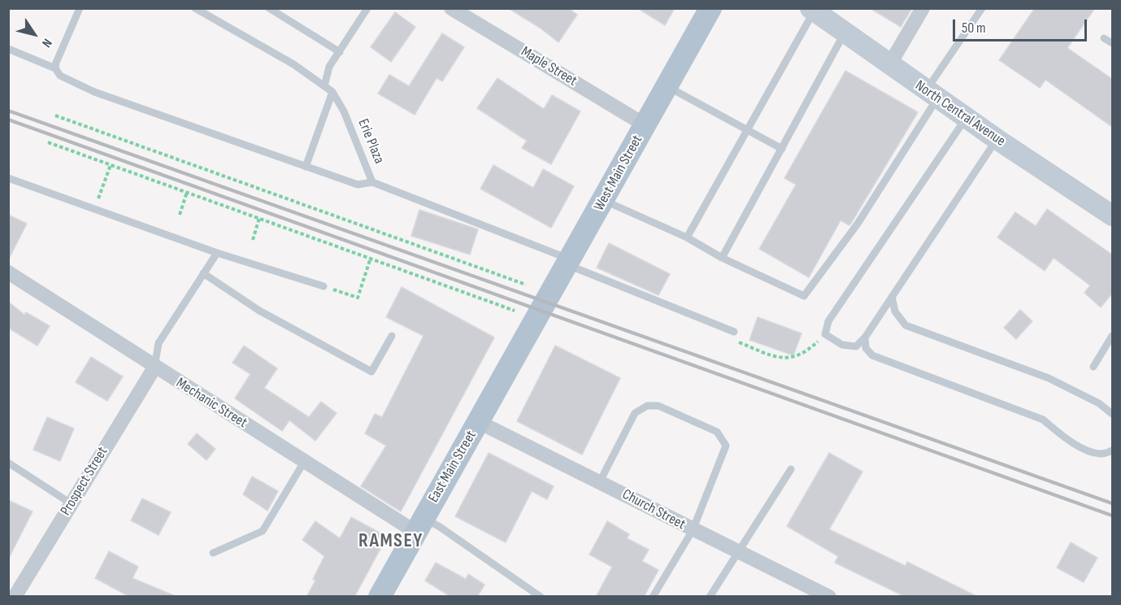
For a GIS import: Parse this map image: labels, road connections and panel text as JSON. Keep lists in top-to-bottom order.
{
  "streets": {
    "main road": ["North Central Avenue", "West Main Street", "East Main Street"],
    "street": [
      "Maple Street",
      "Mechanic Street",
      "Prospect Street",
      "Church Street"
    ],
    "lane": ["Erie Plaza"]
  },
  "crossings": [
    ["Maple Street", "West Main Street"],
    ["Erie Plaza", "West Main Street"],
    ["West Main Street", "East Main Street"],
    ["Mechanic Street", "East Main Street"],
    ["Mechanic Street", "Prospect Street"],
    ["East Main Street", "Church Street"]
  ],
  "districts": ["RAMSEY"],
  "scale_bar": "50 m",
  "north": "bottom right"
}
